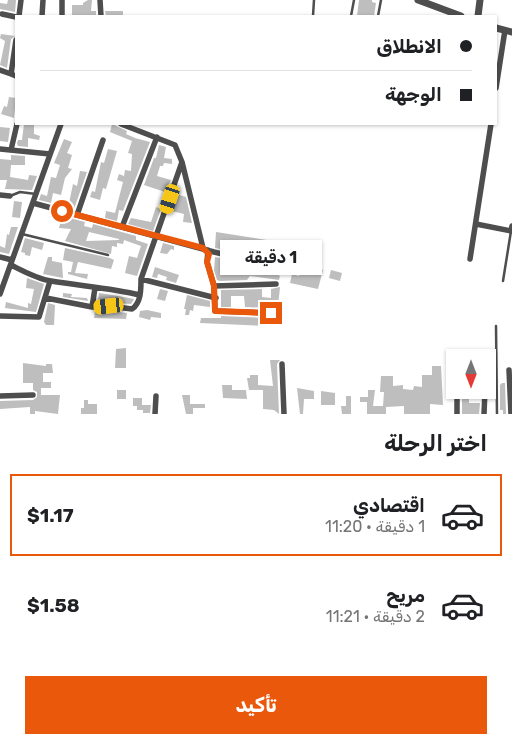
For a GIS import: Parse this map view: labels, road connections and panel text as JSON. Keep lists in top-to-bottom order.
{
  "north": "bottom",
  "page": {
    "banner": ["الانطلاق", "الوجهة"],
    "bubble": "1 دقيقة",
    "heading": "اختر الرحلة",
    "list": [
      {
        "name": "اقتصادي",
        "note": "1 دقيقة · 11:20",
        "value": "$1.17"
      },
      {
        "name": "مريح",
        "note": "2 دقيقة · 11:21",
        "value": "$1.58"
      }
    ],
    "buttons": "تأكيد"
  }
}
